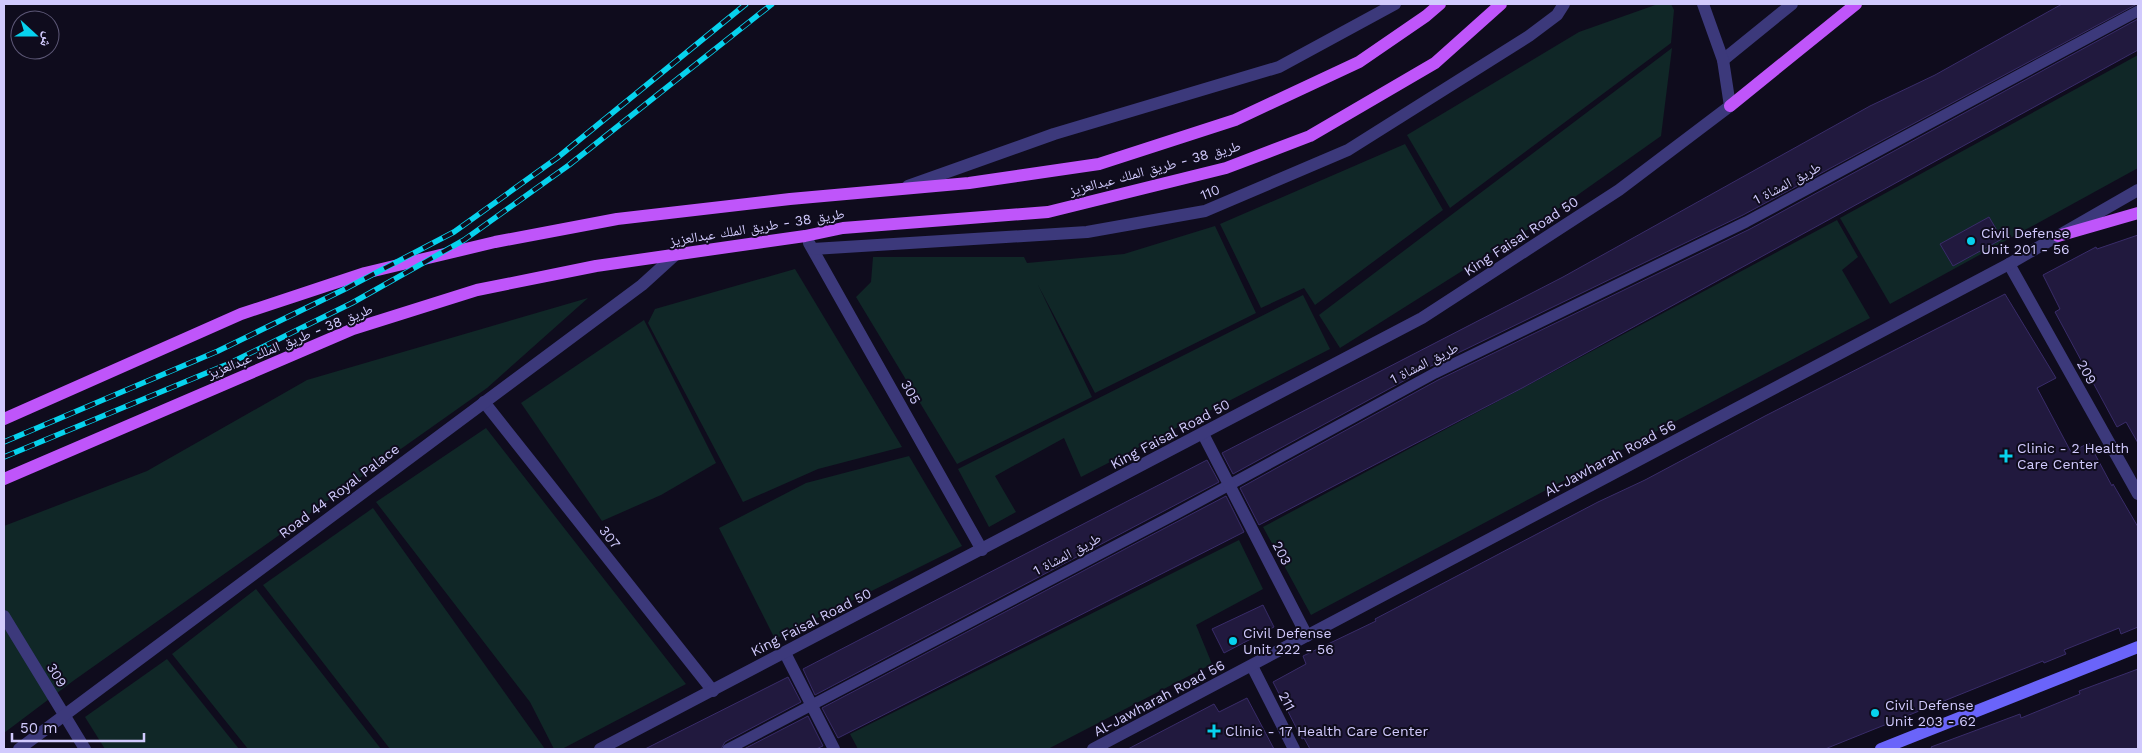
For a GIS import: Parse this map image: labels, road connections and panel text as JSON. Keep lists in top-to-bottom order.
{
  "streets": {
    "main road": ["طريق 38 - طريق الملك عبدالعزيز"],
    "street": [
      "طريق المشاة 1",
      "110",
      "King Faisal Road 50",
      "209",
      "305",
      "Al-Jawharah Road 56",
      "Road 44 Royal Palace",
      "307",
      "203",
      "309",
      "211"
    ]
  },
  "crossings": [
    ["طريق 38 - طريق الملك عبدالعزيز", "305"],
    ["طريق 38 - طريق الملك عبدالعزيز", "Road 44 Royal Palace"],
    ["طريق المشاة 1", "203"],
    ["110", "305"],
    ["King Faisal Road 50", "305"],
    ["King Faisal Road 50", "307"],
    ["King Faisal Road 50", "203"],
    ["209", "Al-Jawharah Road 56"],
    ["Al-Jawharah Road 56", "203"],
    ["Al-Jawharah Road 56", "211"],
    ["Road 44 Royal Palace", "307"],
    ["Road 44 Royal Palace", "309"]
  ],
  "places": {
    "other": ["Civil Defense Unit 201 - 56", "Civil Defense Unit 222 - 56", "Civil Defense Unit 203 - 62"],
    "health": ["Clinic - 2 Health Care Center", "Clinic - 17 Health Care Center"]
  },
  "scale_bar": "50 m",
  "north": "right"
}
